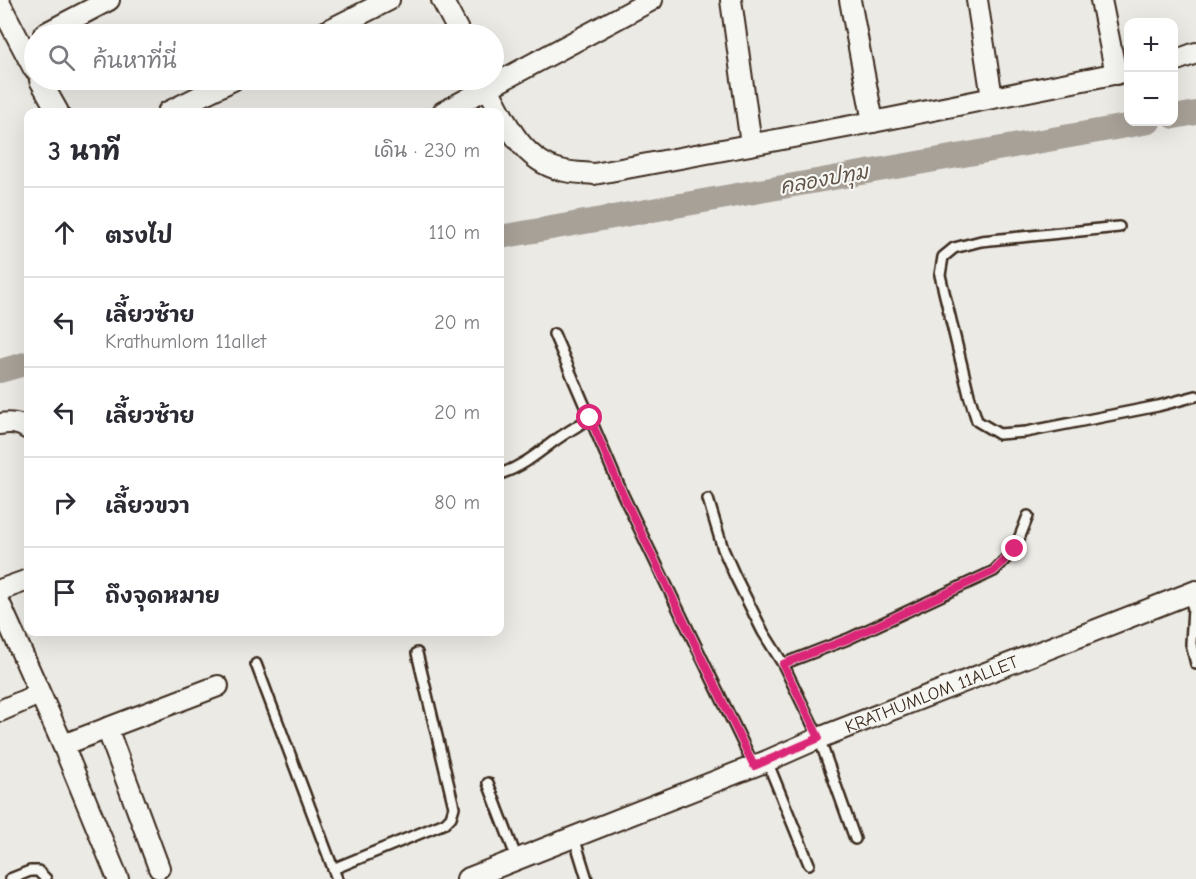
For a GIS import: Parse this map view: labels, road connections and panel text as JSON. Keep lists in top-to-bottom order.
{
  "streets": {
    "street": ["KRATHUMLOM 11ALLET"]
  },
  "water": ["คลองปทุม"],
  "page": {
    "map_buttons": ["+", "−"],
    "search": "ค้นหาที่นี่",
    "heading": ["3 นาที", "เดิน · 230 m"],
    "list": [
      ["ตรงไป", "110 m"],
      ["เลี้ยวซ้าย", "Krathumlom 11allet", "20 m"],
      ["เลี้ยวซ้าย", "20 m"],
      ["เลี้ยวขวา", "80 m"],
      "ถึงจุดหมาย"
    ]
  }
}
